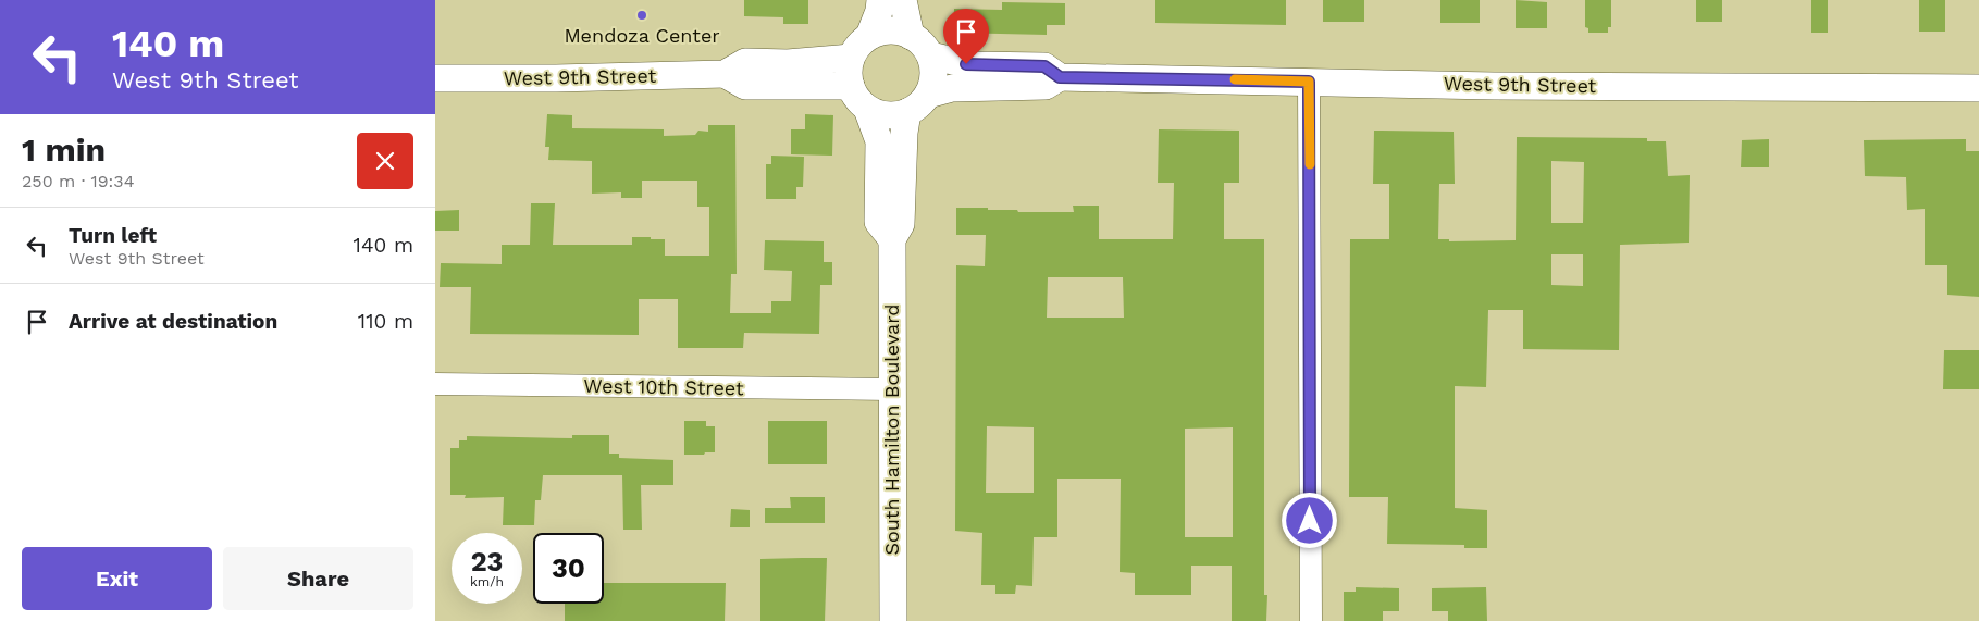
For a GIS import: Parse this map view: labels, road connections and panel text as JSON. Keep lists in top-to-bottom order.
{
  "streets": {
    "street": ["West 9th Street", "West 10th Street", "South Hamilton Boulevard"]
  },
  "crossings": [
    ["West 9th Street", "South Hamilton Boulevard"],
    ["West 10th Street", "South Hamilton Boulevard"]
  ],
  "places": ["Mendoza Center"],
  "page": {
    "turn": ["140 m", "West 9th Street"],
    "heading": ["1 min", "250 m · 19:34"],
    "list": [
      {
        "name": "Turn left",
        "note": "West 9th Street",
        "value": "140 m"
      },
      {
        "name": "Arrive at destination",
        "value": "110 m"
      }
    ],
    "speed": "23 km/h",
    "limit": "30",
    "buttons": ["Exit", "Share"]
  }
}
